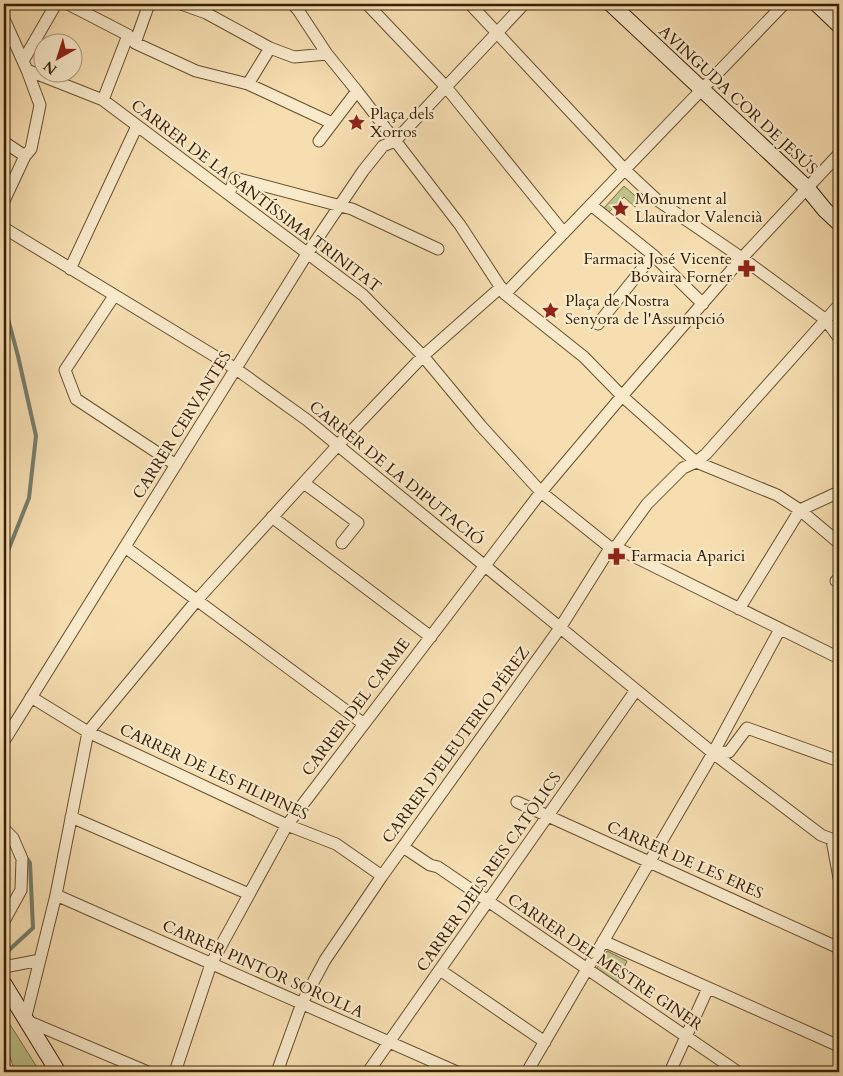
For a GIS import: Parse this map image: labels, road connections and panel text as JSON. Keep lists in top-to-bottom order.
{
  "streets": {
    "street": [
      "AVINGUDA COR DE JESÚS",
      "CARRER DE LA SANTÍSSIMA TRINITAT",
      "CARRER CERVANTES",
      "CARRER DE LA DIPUTACIÓ",
      "CARRER DEL CARME",
      "CARRER D'ELEUTERIO PÉREZ",
      "CARRER DE LES FILIPINES",
      "CARRER DE LES ERES",
      "CARRER DELS REIS CATÒLICS",
      "CARRER DEL MESTRE GINER",
      "CARRER PINTOR SOROLLA"
    ]
  },
  "crossings": [
    ["AVINGUDA COR DE JESÚS", "CARRER DEL CARME"],
    ["CARRER DE LA SANTÍSSIMA TRINITAT", "CARRER CERVANTES"],
    ["CARRER DE LA SANTÍSSIMA TRINITAT", "CARRER DEL CARME"],
    ["CARRER DE LA SANTÍSSIMA TRINITAT", "CARRER D'ELEUTERIO PÉREZ"],
    ["CARRER CERVANTES", "CARRER DE LA DIPUTACIÓ"],
    ["CARRER CERVANTES", "CARRER DE LES FILIPINES"],
    ["CARRER DE LA DIPUTACIÓ", "CARRER DEL CARME"],
    ["CARRER DE LA DIPUTACIÓ", "CARRER D'ELEUTERIO PÉREZ"],
    ["CARRER DE LA DIPUTACIÓ", "CARRER DELS REIS CATÒLICS"],
    ["CARRER DEL CARME", "CARRER DE LES FILIPINES"],
    ["CARRER DEL CARME", "CARRER PINTOR SOROLLA"],
    ["CARRER D'ELEUTERIO PÉREZ", "CARRER DE LES FILIPINES"],
    ["CARRER D'ELEUTERIO PÉREZ", "CARRER DEL MESTRE GINER"],
    ["CARRER D'ELEUTERIO PÉREZ", "CARRER PINTOR SOROLLA"],
    ["CARRER DE LES ERES", "CARRER DELS REIS CATÒLICS"],
    ["CARRER DELS REIS CATÒLICS", "CARRER DEL MESTRE GINER"],
    ["CARRER DELS REIS CATÒLICS", "CARRER PINTOR SOROLLA"]
  ],
  "places": {
    "place": ["Plaça dels Xorros", "Monument al Llaurador Valencià", "Plaça de Nostra Senyora de l'Assumpció"],
    "pharmacy": ["Farmacia José Vicente Bovaira Forner", "Farmacia Aparici"]
  },
  "north": "bottom left"
}
